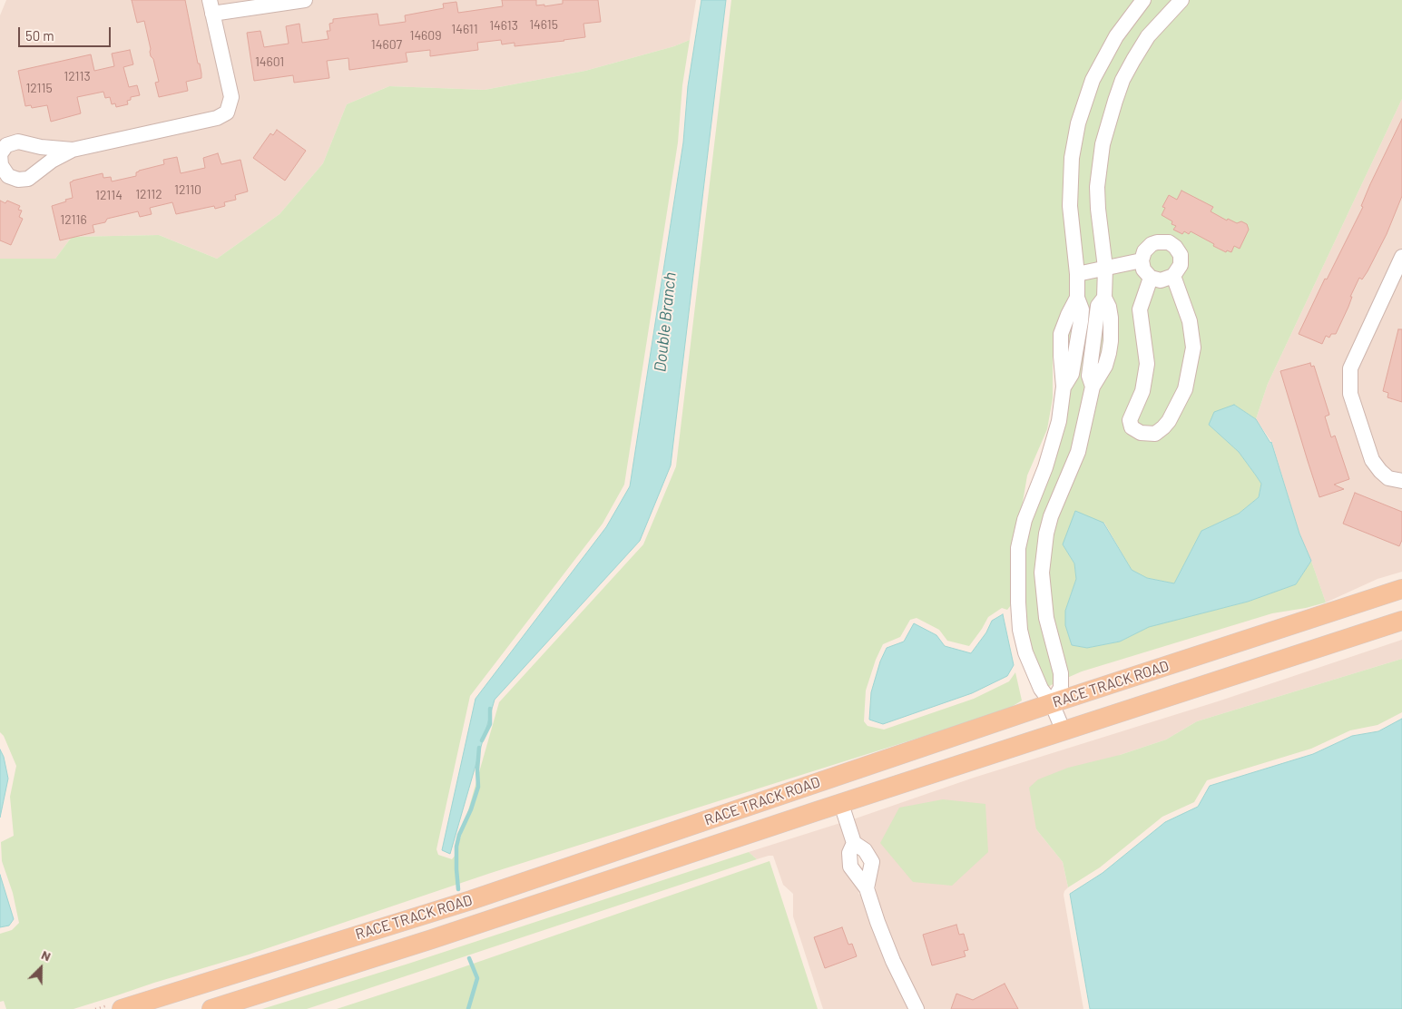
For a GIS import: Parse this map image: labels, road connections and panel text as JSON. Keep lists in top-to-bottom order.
{
  "streets": {
    "main road": ["RACE TRACK ROAD"]
  },
  "water": ["Double Branch"],
  "house_numbers": [
    "14615",
    "14613",
    "14611",
    "14609",
    "14607",
    "14601",
    "12113",
    "12115",
    "12110",
    "12112",
    "12114",
    "12116"
  ],
  "scale_bar": "50 m",
  "north": "top right"
}
